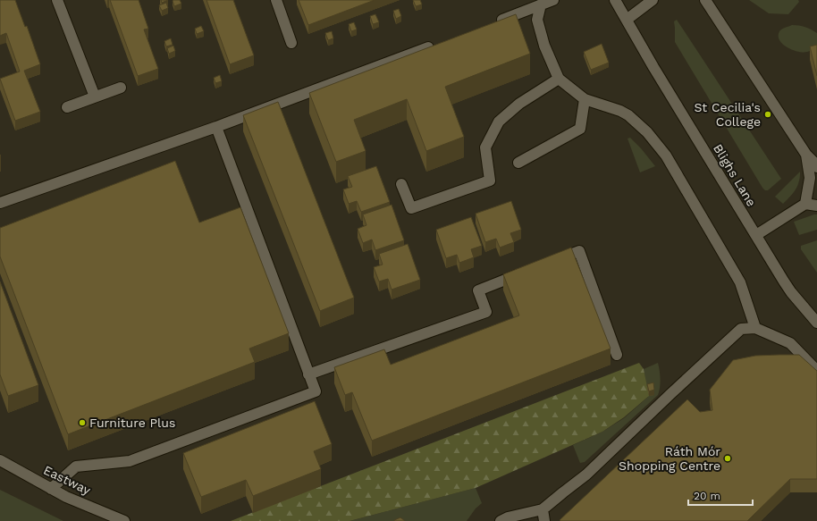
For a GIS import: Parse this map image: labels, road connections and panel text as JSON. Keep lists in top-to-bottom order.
{
  "streets": {
    "street": ["Blighs Lane", "Eastway"]
  },
  "places": ["St Cecilia's College", "Furniture Plus", "Ráth Mór Shopping Centre"],
  "scale_bar": "20 m"
}
